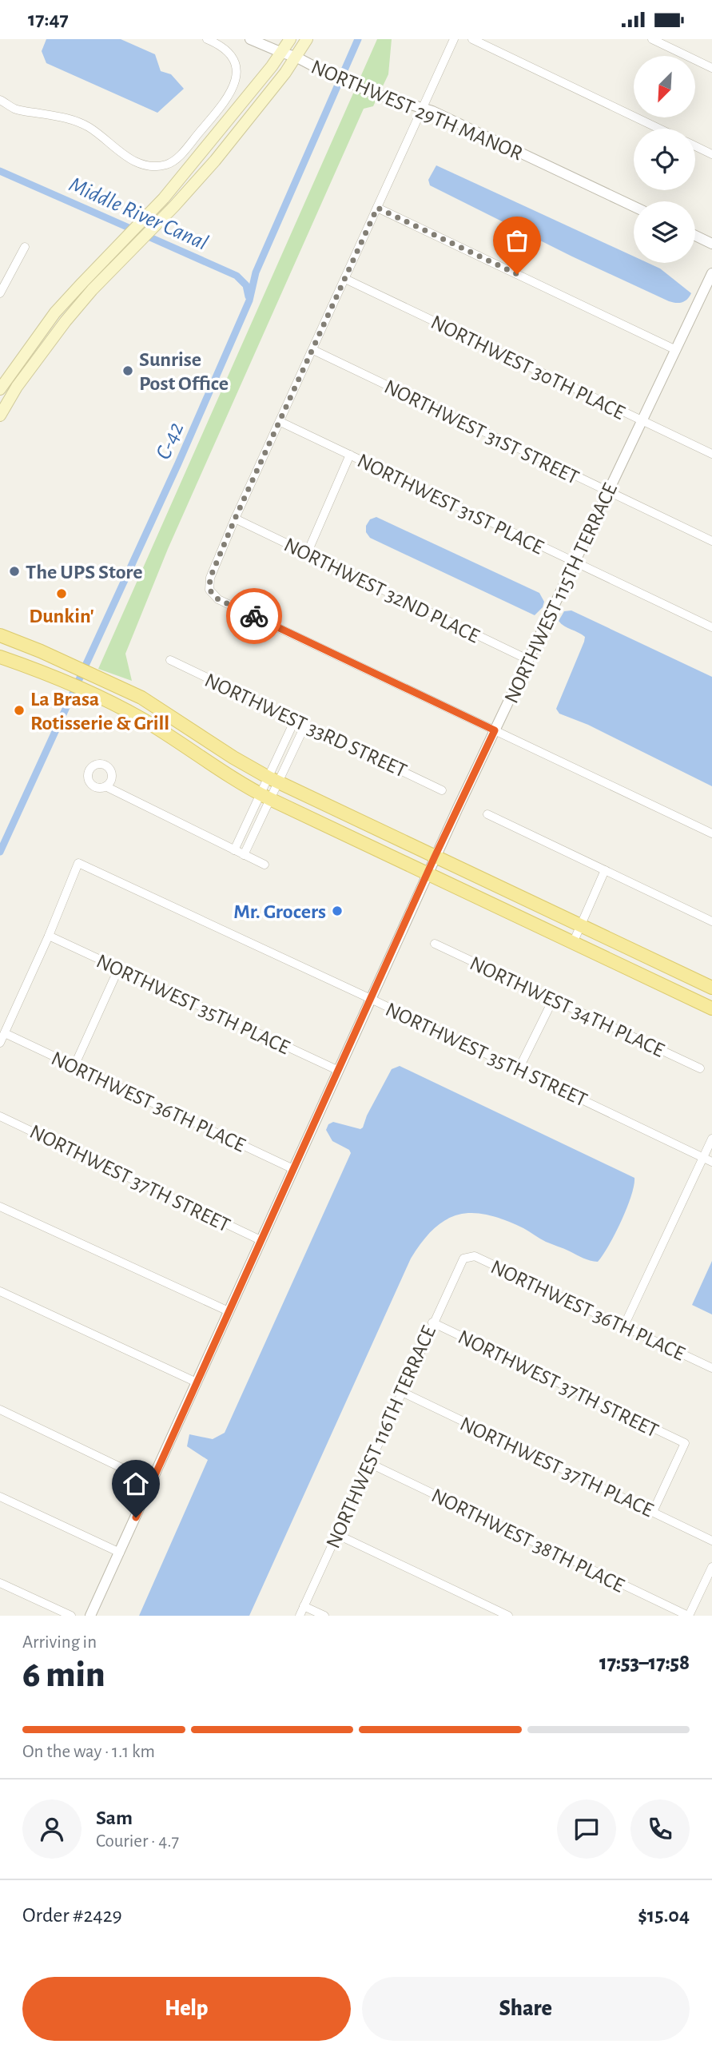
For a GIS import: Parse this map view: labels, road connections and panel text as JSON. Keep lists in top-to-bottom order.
{
  "streets": {
    "street": [
      "NORTHWEST 29TH MANOR",
      "NORTHWEST 30TH PLACE",
      "NORTHWEST 31ST STREET",
      "NORTHWEST 31ST PLACE",
      "NORTHWEST 32ND PLACE",
      "NORTHWEST 115TH TERRACE",
      "NORTHWEST 33RD STREET",
      "NORTHWEST 35TH PLACE",
      "NORTHWEST 34TH PLACE",
      "NORTHWEST 35TH STREET",
      "NORTHWEST 36TH PLACE",
      "NORTHWEST 37TH STREET",
      "NORTHWEST 116TH TERRACE",
      "NORTHWEST 37TH PLACE",
      "NORTHWEST 38TH PLACE"
    ]
  },
  "crossings": [
    ["NORTHWEST 30TH PLACE", "NORTHWEST 115TH TERRACE"],
    ["NORTHWEST 31ST STREET", "NORTHWEST 115TH TERRACE"],
    ["NORTHWEST 31ST PLACE", "NORTHWEST 115TH TERRACE"],
    ["NORTHWEST 32ND PLACE", "NORTHWEST 115TH TERRACE"],
    ["NORTHWEST 115TH TERRACE", "NORTHWEST 35TH PLACE"],
    ["NORTHWEST 115TH TERRACE", "NORTHWEST 35TH STREET"],
    ["NORTHWEST 115TH TERRACE", "NORTHWEST 36TH PLACE"],
    ["NORTHWEST 115TH TERRACE", "NORTHWEST 37TH STREET"],
    ["NORTHWEST 35TH PLACE", "NORTHWEST 35TH STREET"],
    ["NORTHWEST 36TH PLACE", "NORTHWEST 116TH TERRACE"],
    ["NORTHWEST 37TH STREET", "NORTHWEST 116TH TERRACE"],
    ["NORTHWEST 37TH STREET", "NORTHWEST 37TH PLACE"],
    ["NORTHWEST 116TH TERRACE", "NORTHWEST 37TH PLACE"],
    ["NORTHWEST 116TH TERRACE", "NORTHWEST 38TH PLACE"]
  ],
  "water": ["Middle River Canal", "C-42"],
  "places": [
    "Sunrise Post Office",
    "The UPS Store",
    "Dunkin'",
    "La Brasa Rotisserie & Grill",
    "Mr. Grocers"
  ],
  "north": "bottom left",
  "page": {
    "status": "17:47",
    "heading": ["6 min", "Arriving in", "17:53–17:58"],
    "panel": [
      "Sam",
      "Courier · 4.7",
      "Order #2429",
      "$15.04"
    ],
    "bar": "On the way · 1.1 km",
    "buttons": ["Help", "Share"]
  }
}
